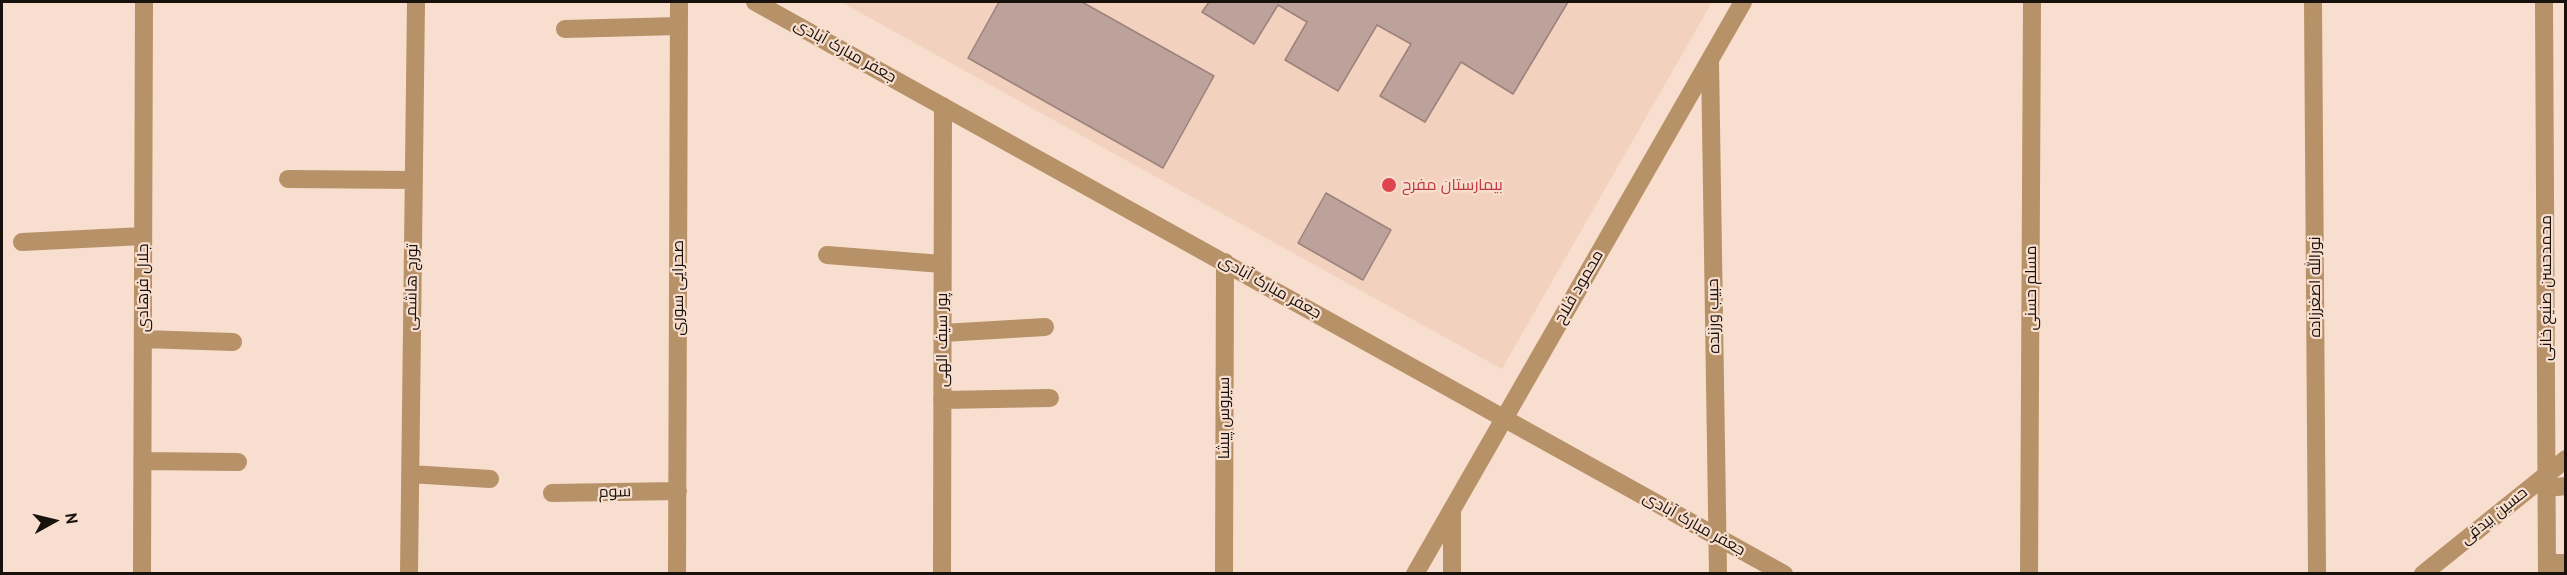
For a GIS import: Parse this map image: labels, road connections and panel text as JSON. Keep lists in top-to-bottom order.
{
  "streets": {
    "street": [
      "جعفر مبارک آبادی",
      "تورج هاشمی",
      "محمود فلاح",
      "نورالله اصغرزاده",
      "جلال فرهادی",
      "صحرایی سوری",
      "مسلم حسنی",
      "محمدحسن صنیع خانی",
      "حبیب ورزنده",
      "پور سیف الهی",
      "سیروس پیشا",
      "سوم",
      "حسین بیدقی"
    ]
  },
  "crossings": [
    ["جعفر مبارک آبادی", "محمود فلاح"],
    ["جعفر مبارک آبادی", "حبیب ورزنده"],
    ["جعفر مبارک آبادی", "پور سیف الهی"],
    ["جعفر مبارک آبادی", "سیروس پیشا"],
    ["محمود فلاح", "حبیب ورزنده"],
    ["صحرایی سوری", "سوم"],
    ["محمدحسن صنیع خانی", "حسین بیدقی"]
  ],
  "places": ["بیمارستان مفرح"],
  "north": "right"
}
